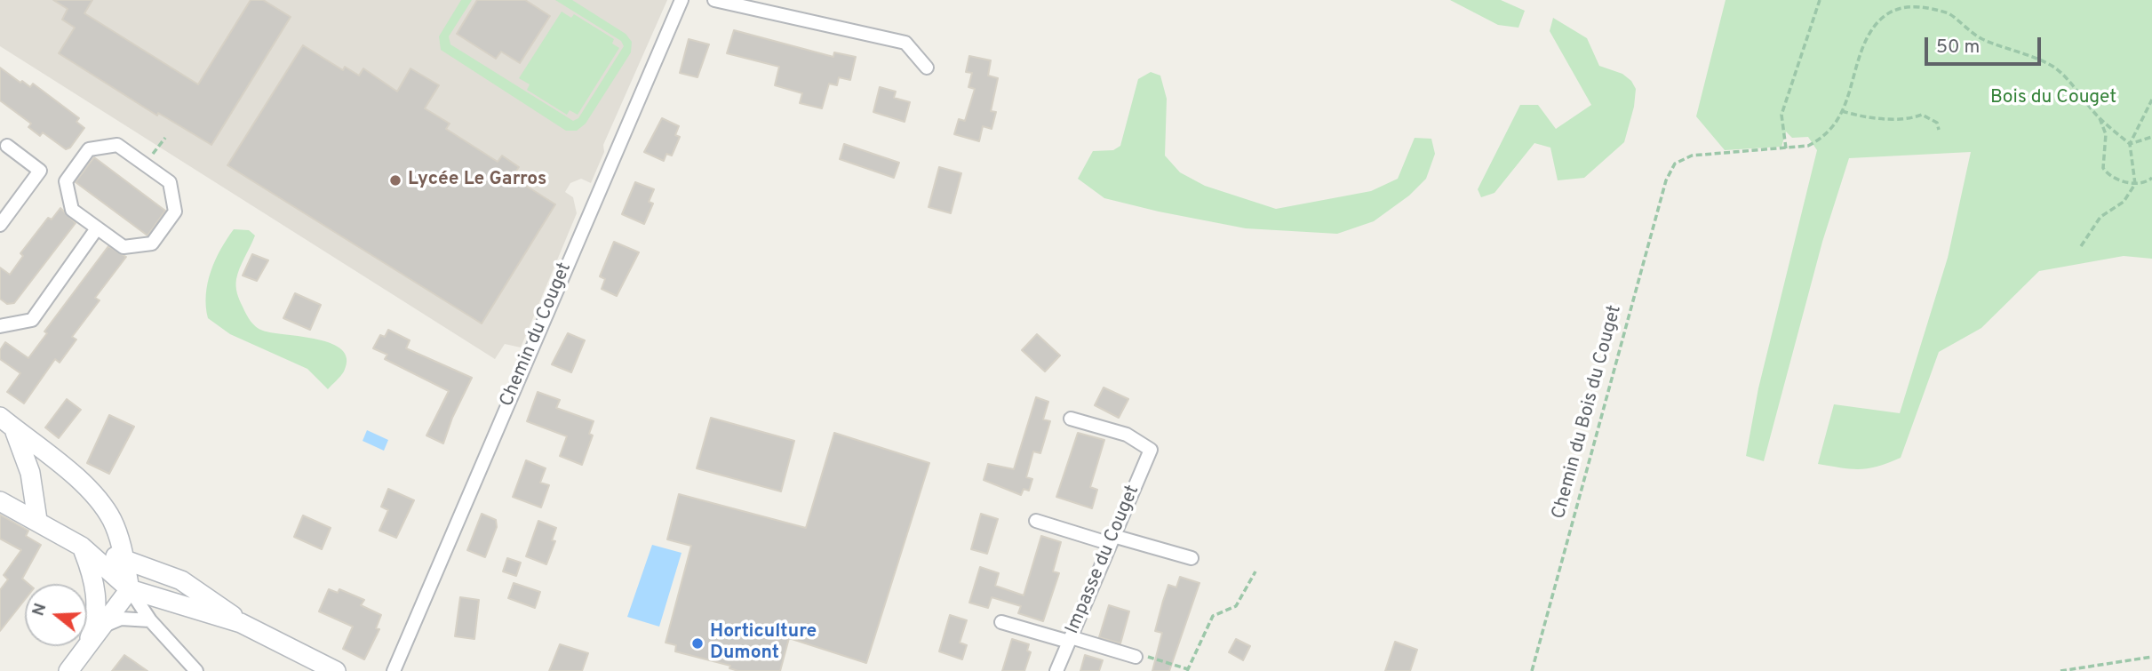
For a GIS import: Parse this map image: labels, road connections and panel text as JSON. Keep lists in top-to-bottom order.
{
  "streets": {
    "street": ["Chemin du Couget", "Impasse du Couget"],
    "path": ["Chemin du Bois du Couget"]
  },
  "parks": ["Bois du Couget"],
  "places": ["Lycée Le Garros", "Horticulture Dumont"],
  "scale_bar": "50 m",
  "north": "left"
}
